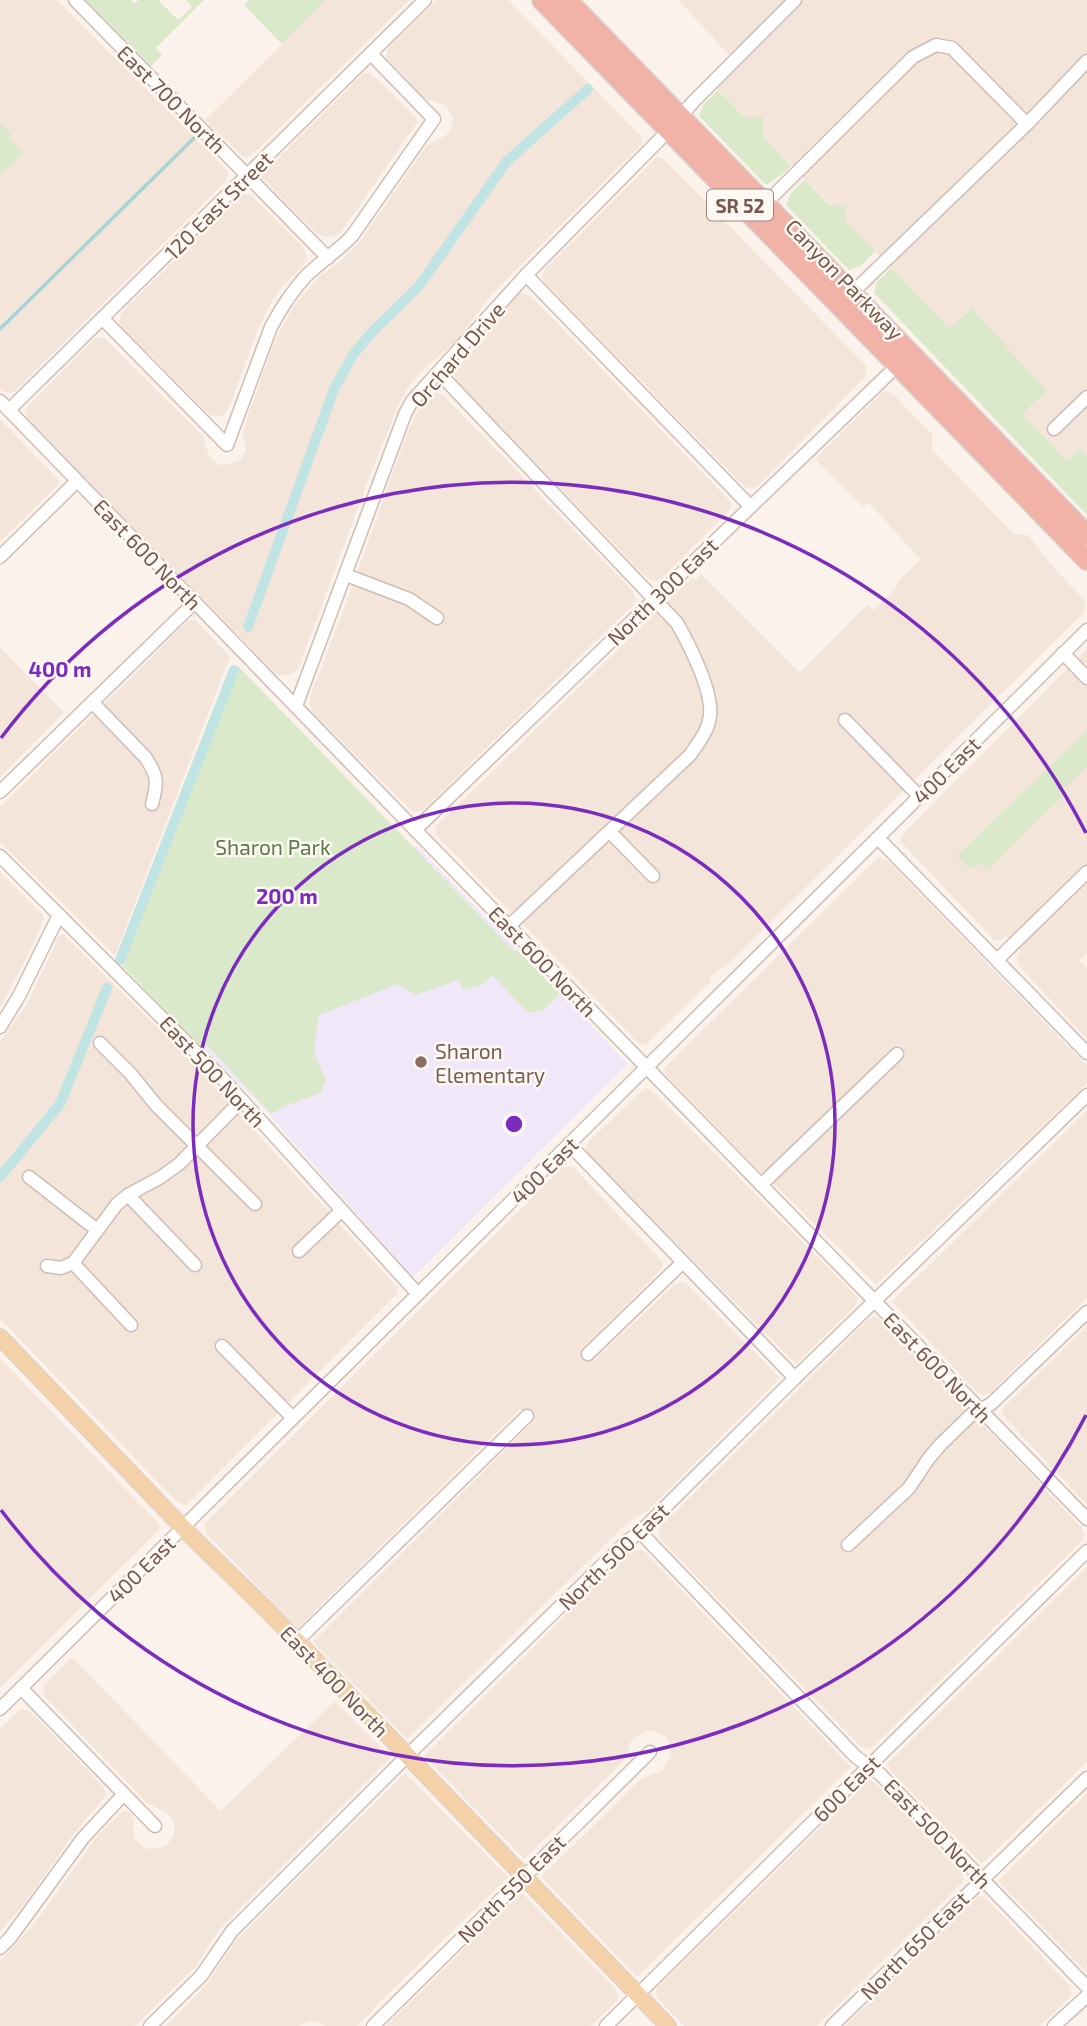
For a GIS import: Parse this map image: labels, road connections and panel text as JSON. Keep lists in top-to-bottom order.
{
  "streets": {
    "highway": ["SR 52", "Canyon Parkway"],
    "main road": ["East 400 North"],
    "street": [
      "East 700 North",
      "120 East Street",
      "Orchard Drive",
      "East 600 North",
      "North 300 East",
      "400 East",
      "East 500 North",
      "North 500 East",
      "600 East",
      "North 550 East",
      "North 650 East"
    ]
  },
  "crossings": [
    ["East 700 North", "120 East Street"],
    ["120 East Street", "East 600 North"],
    ["Canyon Parkway", "Orchard Drive"],
    ["Canyon Parkway", "North 300 East"],
    ["Orchard Drive", "East 600 North"],
    ["East 600 North", "North 300 East"],
    ["East 600 North", "400 East"],
    ["East 600 North", "North 500 East"],
    ["400 East", "East 500 North"],
    ["400 East", "East 400 North"],
    ["East 500 North", "North 500 East"],
    ["East 500 North", "600 East"],
    ["East 500 North", "North 650 East"],
    ["North 500 East", "East 400 North"],
    ["East 400 North", "600 East"],
    ["East 400 North", "North 550 East"]
  ],
  "parks": ["Sharon Park"],
  "places": ["Sharon Elementary"],
  "rings": ["400 m", "200 m"]
}
